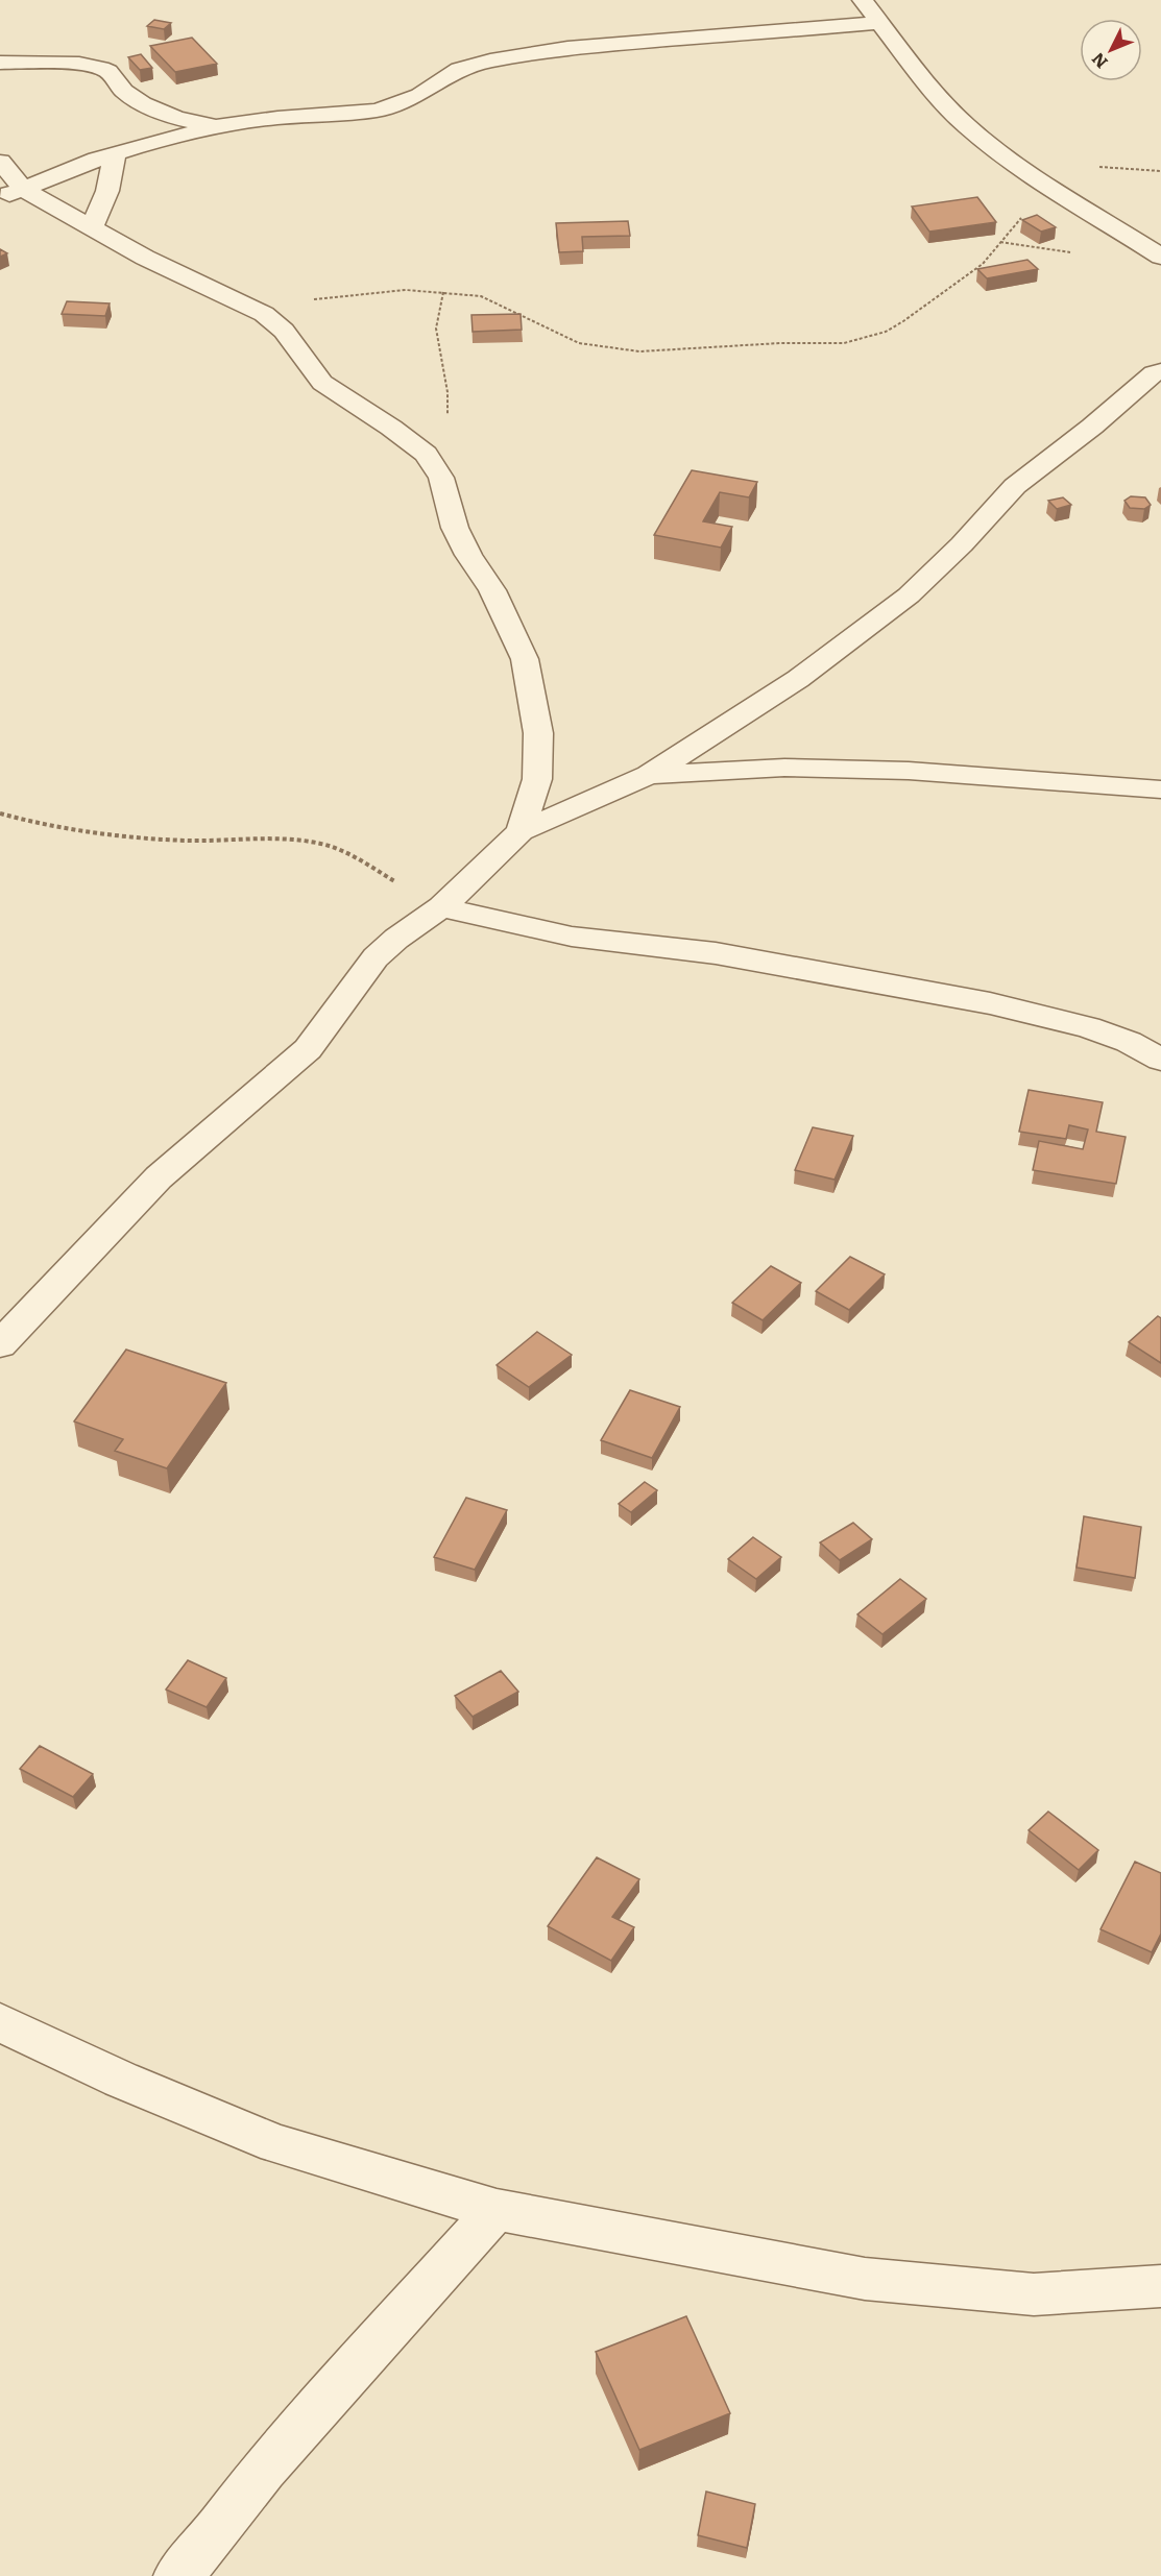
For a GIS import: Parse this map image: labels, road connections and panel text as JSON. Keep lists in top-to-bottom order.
{
  "north": "bottom left"
}
